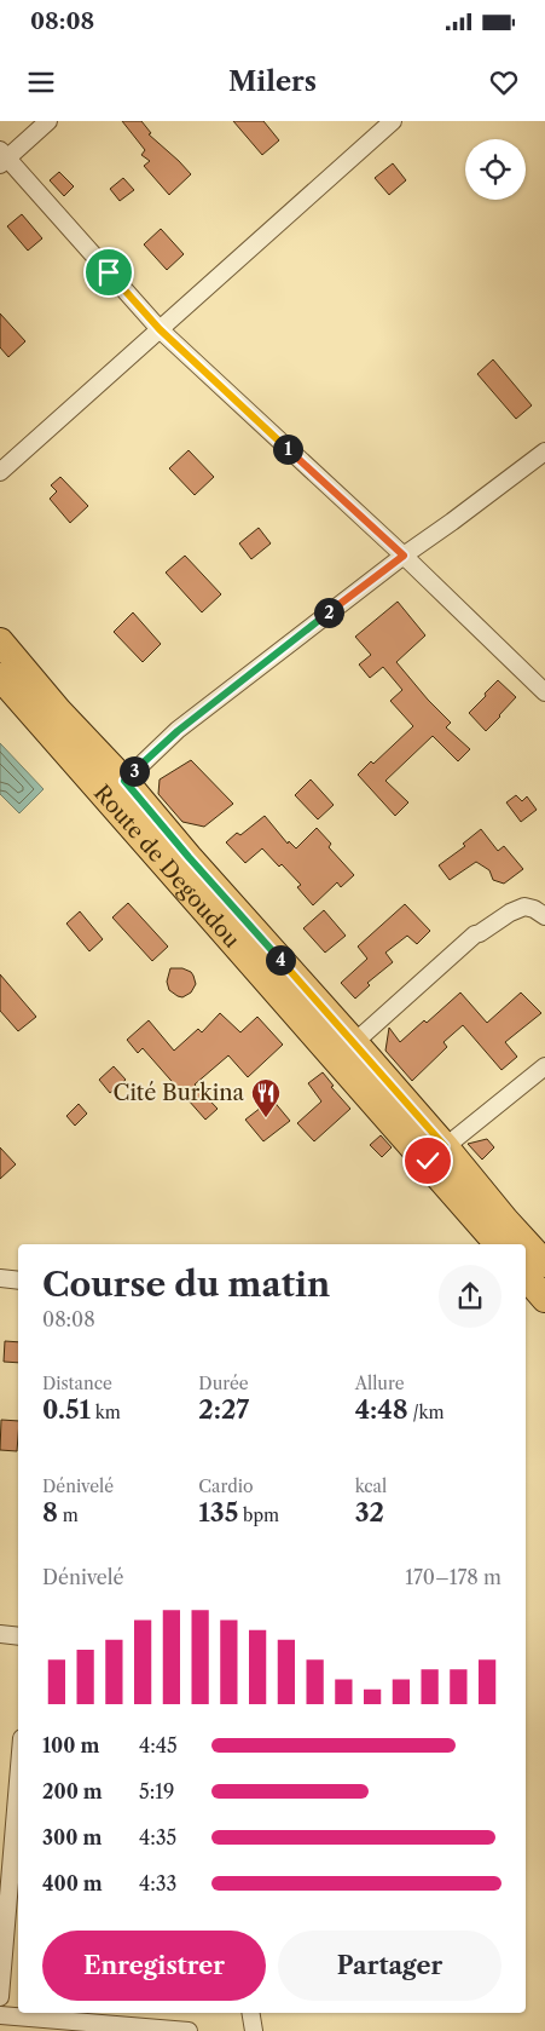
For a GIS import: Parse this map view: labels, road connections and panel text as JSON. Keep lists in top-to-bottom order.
{
  "streets": {
    "main road": ["Route de Degoudou"]
  },
  "places": {
    "restaurant": ["Cité Burkina"]
  },
  "page": {
    "status": "08:08",
    "header": "Milers",
    "pins": [
      "1",
      "2",
      "3",
      "4"
    ],
    "heading": ["Course du matin", "08:08"],
    "stats": [
      ["Distance", "0.51 km"],
      ["Durée", "2:27"],
      ["Allure", "4:48 /km"],
      ["Dénivelé", "8 m"],
      ["Cardio", "135 bpm"],
      ["kcal", "32"]
    ],
    "chart": ["Dénivelé", "170–178 m"],
    "list": [
      {
        "name": "100 m",
        "note": "4:45"
      },
      {
        "name": "200 m",
        "note": "5:19"
      },
      {
        "name": "300 m",
        "note": "4:35"
      },
      {
        "name": "400 m",
        "note": "4:33"
      }
    ],
    "buttons": ["Enregistrer", "Partager"]
  }
}
